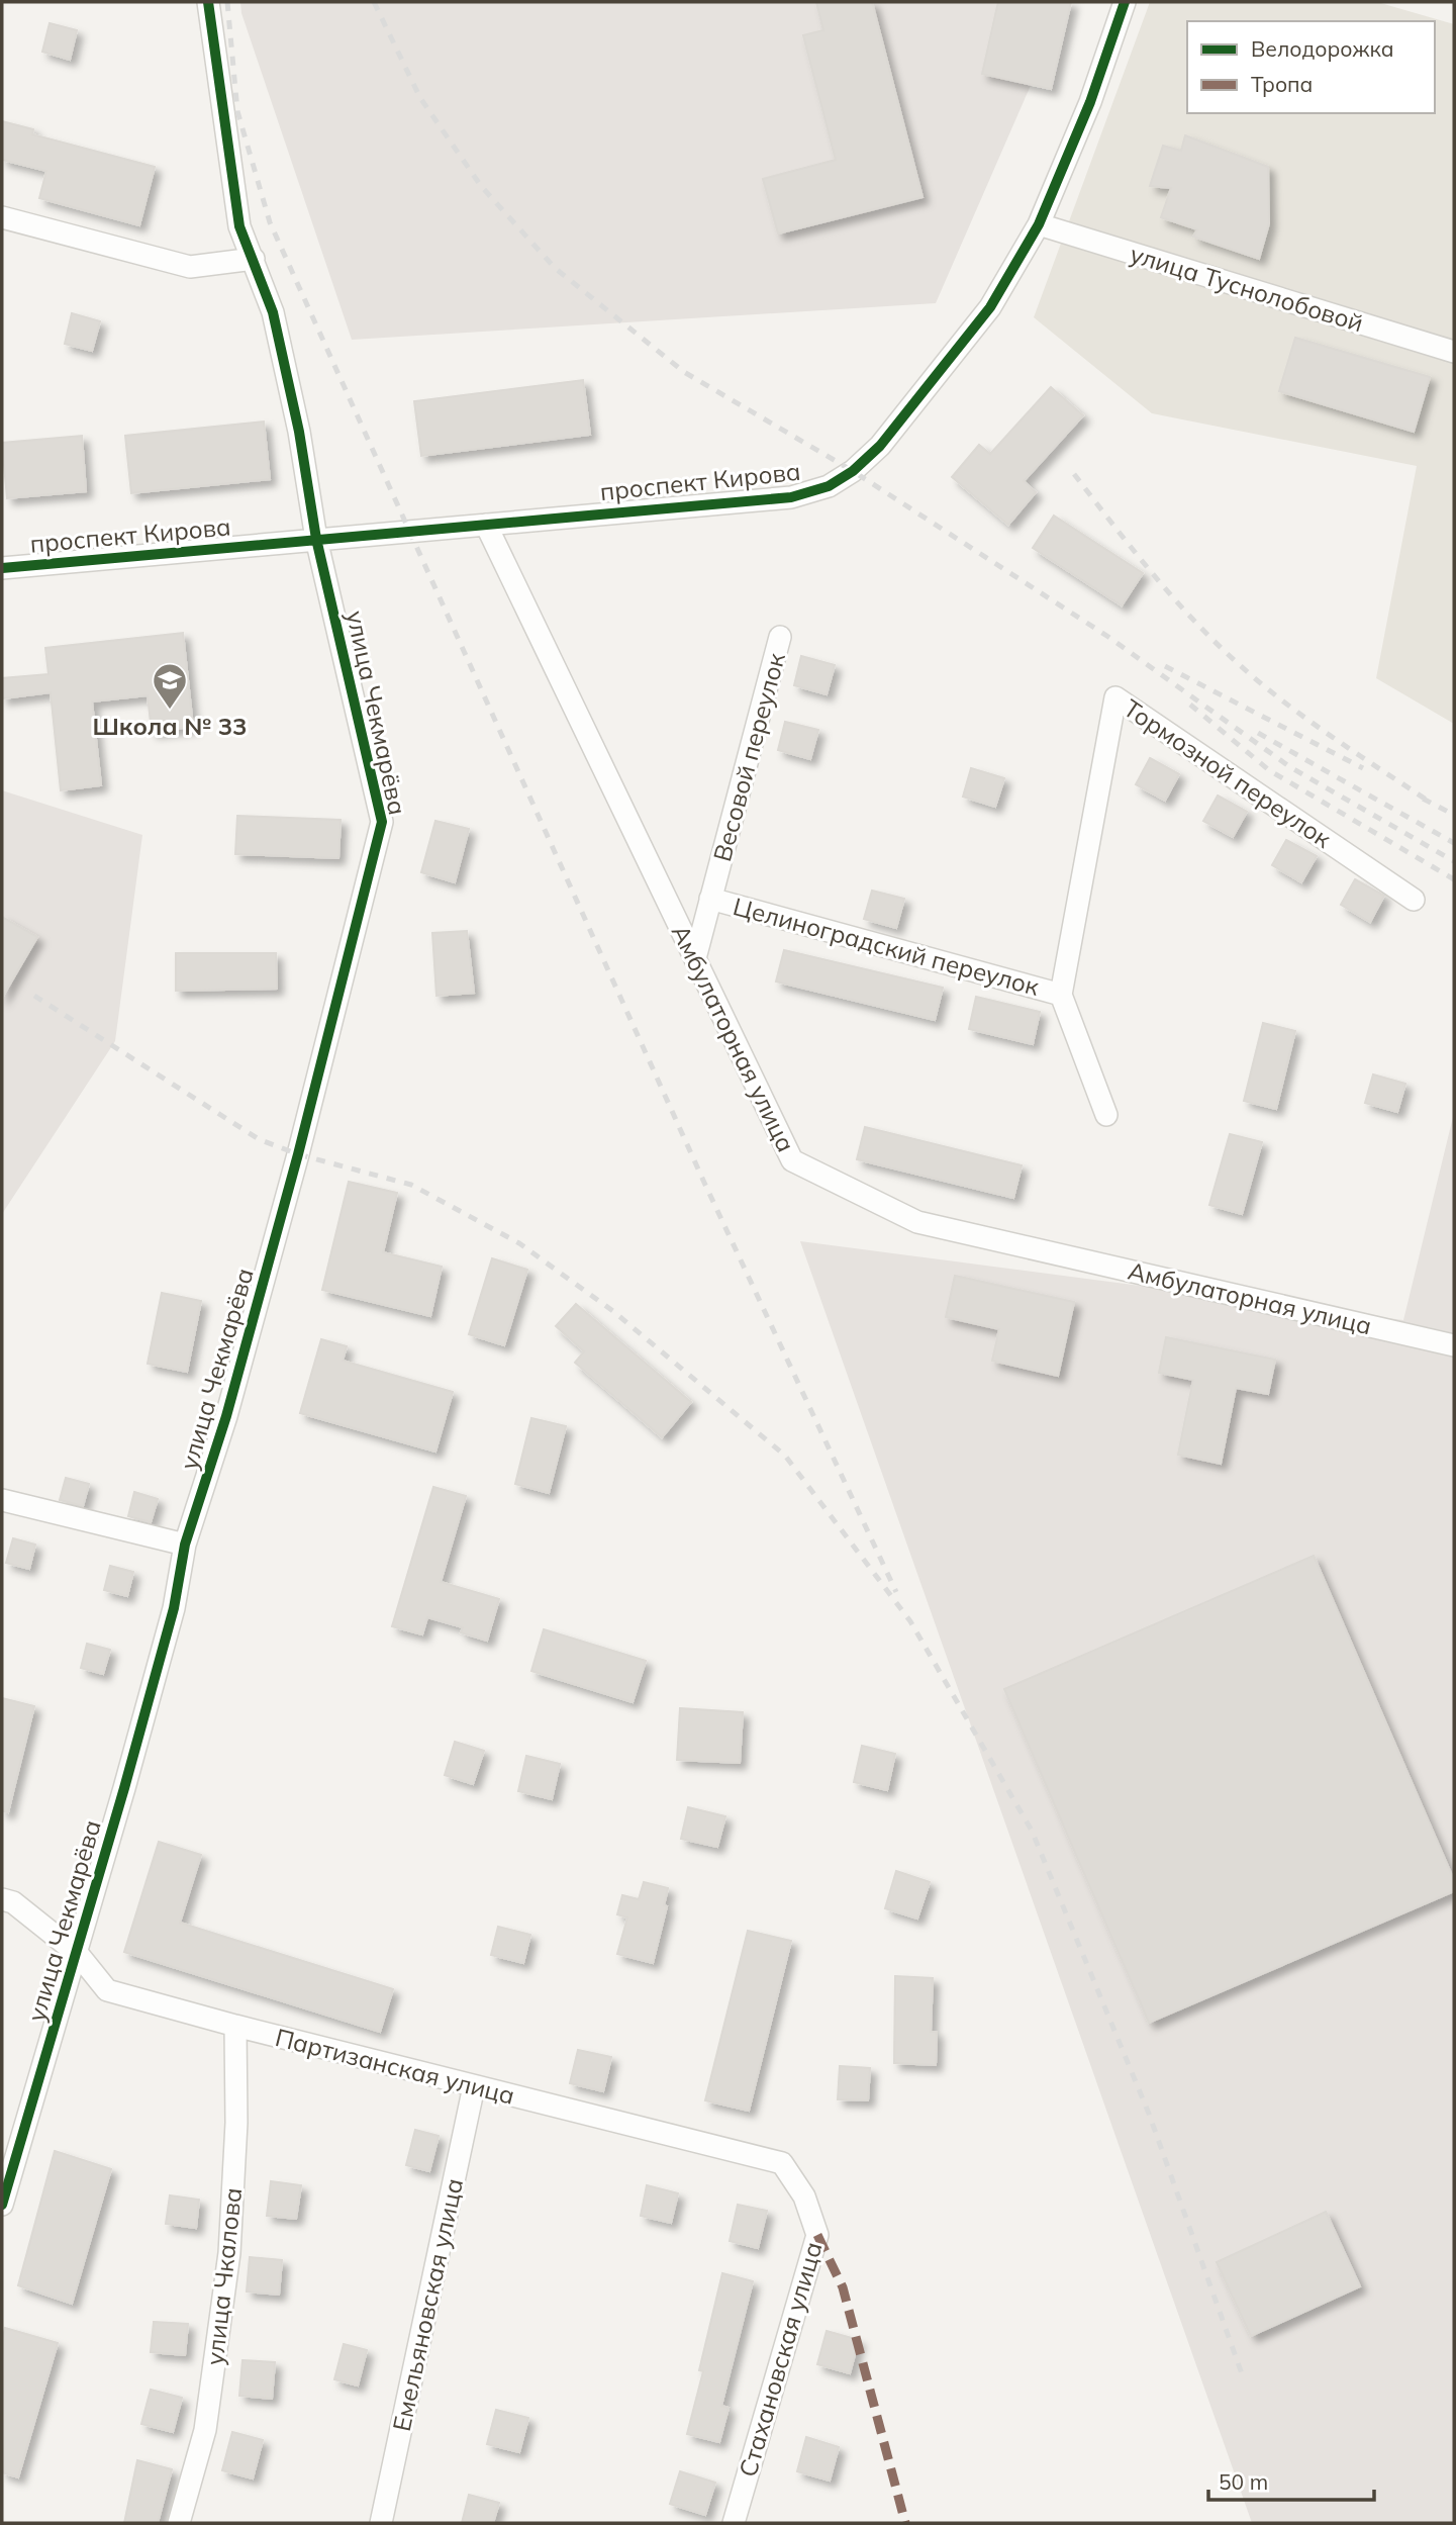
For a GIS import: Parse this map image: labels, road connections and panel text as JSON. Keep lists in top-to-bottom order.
{
  "streets": {
    "street": [
      "улица Туснолобовой",
      "проспект Кирова",
      "улица Чекмарёва",
      "Весовой переулок",
      "Тормозной переулок",
      "Целиноградский переулок",
      "Амбулаторная улица",
      "Партизанская улица",
      "улица Чкалова",
      "Емельяновская улица",
      "Стахановская улица"
    ]
  },
  "crossings": [
    ["улица Туснолобовой", "проспект Кирова"],
    ["проспект Кирова", "улица Чекмарёва"],
    ["проспект Кирова", "Амбулаторная улица"],
    ["улица Чекмарёва", "Партизанская улица"],
    ["Весовой переулок", "Целиноградский переулок"],
    ["Весовой переулок", "Амбулаторная улица"],
    ["Тормозной переулок", "Целиноградский переулок"],
    ["Партизанская улица", "улица Чкалова"],
    ["Партизанская улица", "Емельяновская улица"],
    ["Партизанская улица", "Стахановская улица"]
  ],
  "places": {
    "school or university": ["Школа № 33"]
  },
  "legend": ["Велодорожка", "Тропа"],
  "scale_bar": "50 m"
}
